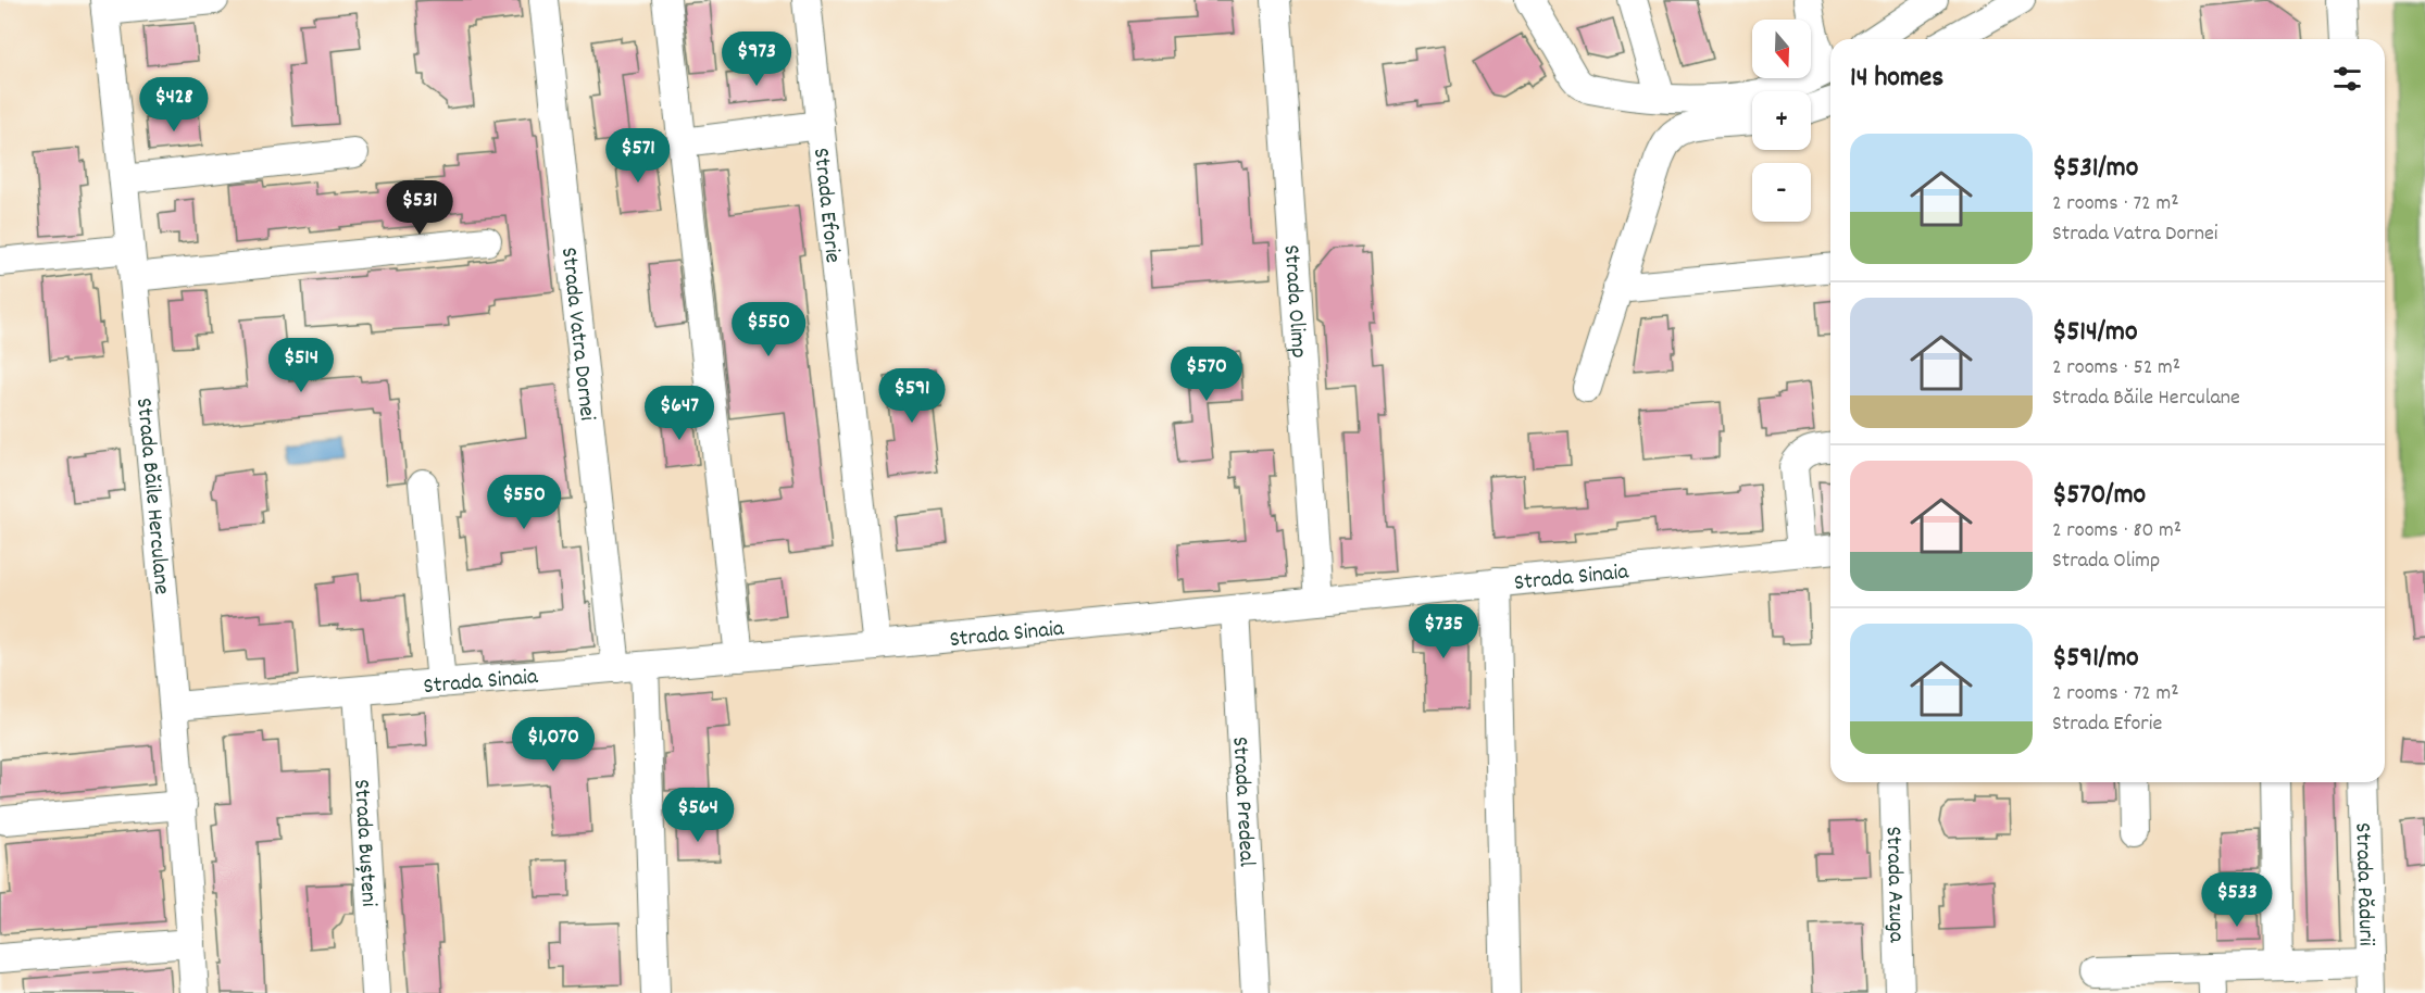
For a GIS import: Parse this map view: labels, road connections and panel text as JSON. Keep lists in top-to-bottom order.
{
  "streets": {
    "street": [
      "Strada Eforie",
      "Strada Olimp",
      "Strada Vatra Dornei",
      "Strada Băile Herculane",
      "Strada Sinaia",
      "Strada Predeal",
      "Strada Bușteni",
      "Strada Azuga",
      "Strada Pădurii"
    ]
  },
  "crossings": [
    ["Strada Eforie", "Strada Sinaia"],
    ["Strada Olimp", "Strada Sinaia"],
    ["Strada Vatra Dornei", "Strada Sinaia"],
    ["Strada Băile Herculane", "Strada Sinaia"],
    ["Strada Sinaia", "Strada Predeal"],
    ["Strada Sinaia", "Strada Bușteni"]
  ],
  "north": "bottom",
  "page": {
    "map_buttons": ["+", "−"],
    "price": [
      "$973",
      "$428",
      "$571",
      "$531",
      "$550",
      "$514",
      "$570",
      "$591",
      "$647",
      "$550",
      "$735",
      "$1,070",
      "$564",
      "$533"
    ],
    "heading": "14 homes",
    "list": [
      {
        "name": "$531/mo",
        "note": "2 rooms · 72 m² · Strada Vatra Dornei"
      },
      {
        "name": "$514/mo",
        "note": "2 rooms · 52 m² · Strada Băile Herculane"
      },
      {
        "name": "$570/mo",
        "note": "2 rooms · 80 m² · Strada Olimp"
      },
      {
        "name": "$591/mo",
        "note": "2 rooms · 72 m² · Strada Eforie"
      }
    ]
  }
}
